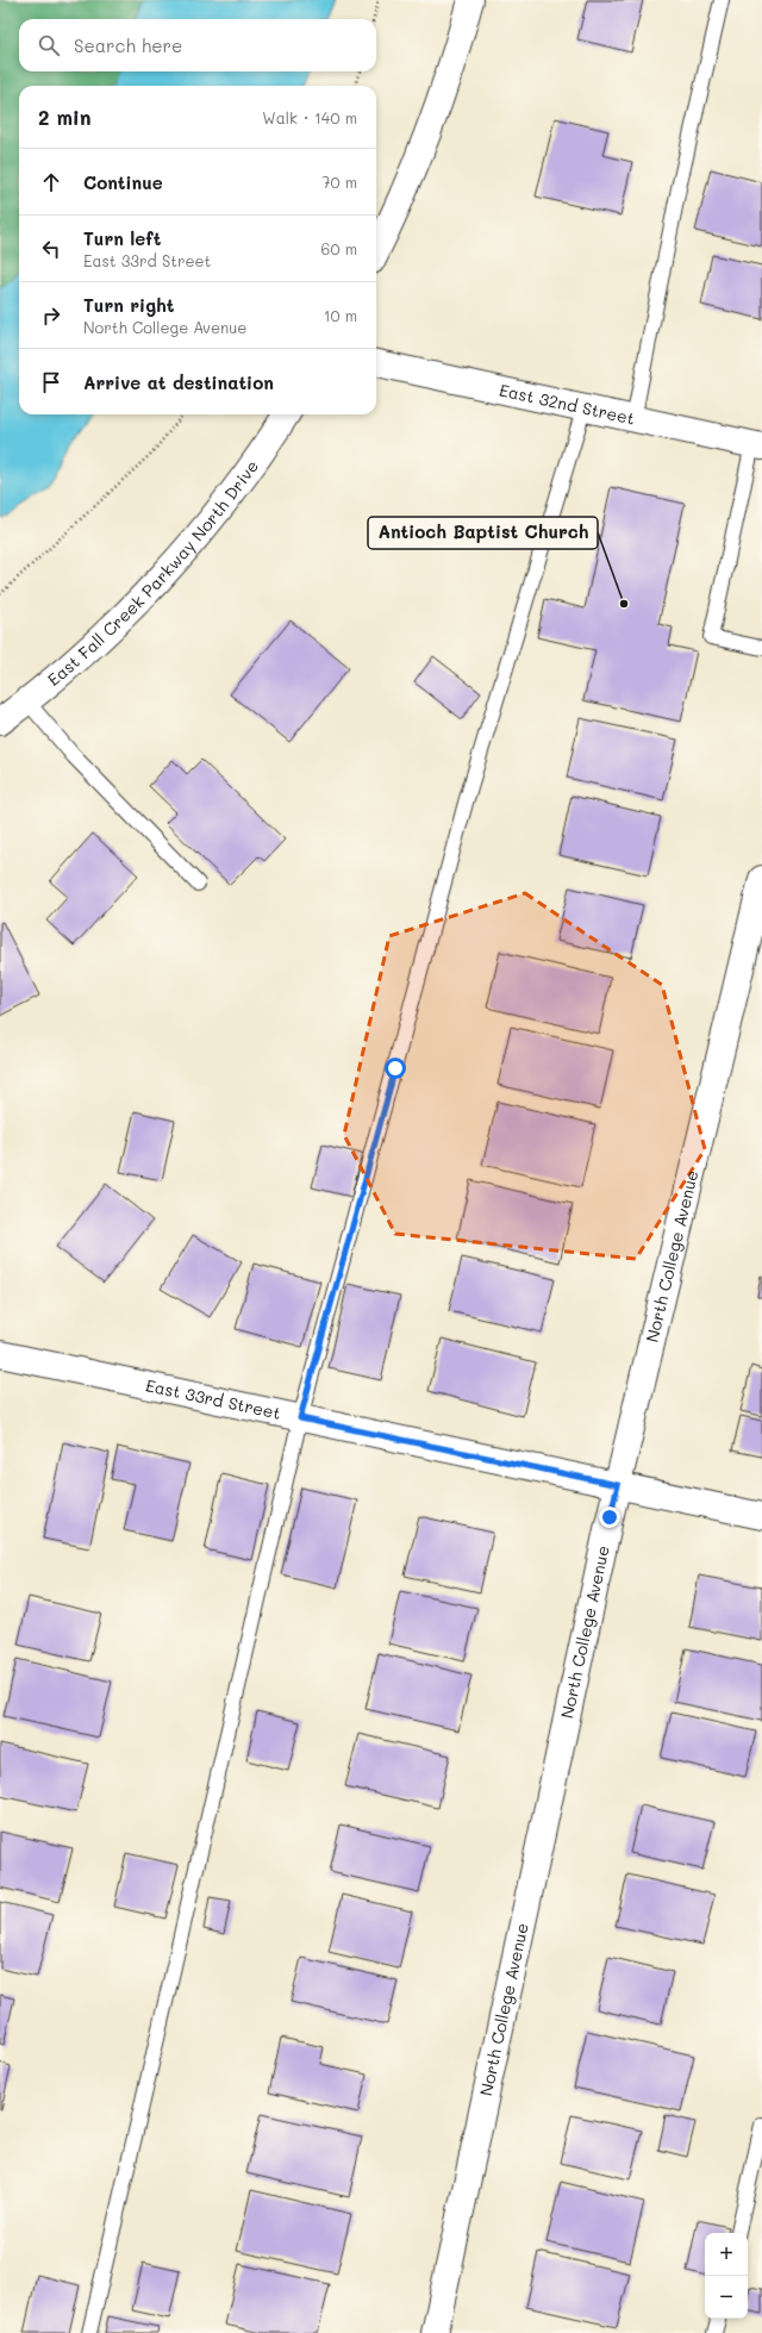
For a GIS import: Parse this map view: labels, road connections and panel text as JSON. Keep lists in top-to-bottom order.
{
  "streets": {
    "main road": [
      "East 32nd Street",
      "East Fall Creek Parkway North Drive",
      "North College Avenue",
      "East 33rd Street"
    ]
  },
  "crossings": [
    ["North College Avenue", "East 33rd Street"]
  ],
  "places": ["Antioch Baptist Church"],
  "page": {
    "search": "Search here",
    "heading": ["2 min", "Walk · 140 m"],
    "list": [
      ["Continue", "70 m"],
      ["Turn left", "East 33rd Street", "60 m"],
      ["Turn right", "North College Avenue", "10 m"],
      "Arrive at destination"
    ],
    "map_buttons": ["+", "−"]
  }
}
